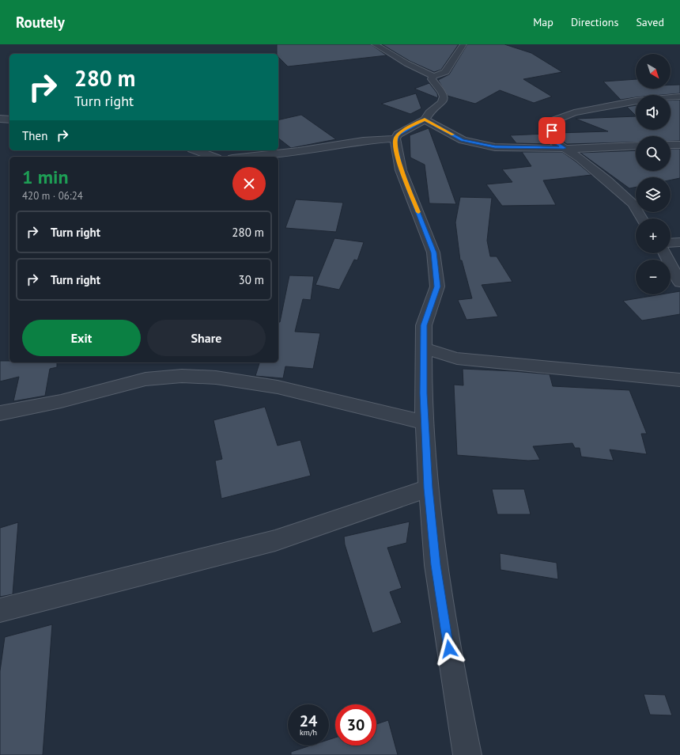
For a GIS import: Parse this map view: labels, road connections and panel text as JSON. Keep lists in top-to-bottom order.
{
  "north": "bottom right",
  "page": {
    "header": "Routely",
    "nav": ["Map", "Directions", "Saved"],
    "map_buttons": ["+", "−"],
    "turn": ["280 m", "Turn right"],
    "then": "Then",
    "heading": ["1 min", "420 m · 06:24"],
    "list": [
      {
        "name": "Turn right",
        "value": "280 m"
      },
      {
        "name": "Turn right",
        "value": "30 m"
      }
    ],
    "buttons": ["Exit", "Share"],
    "speed": "24 km/h",
    "limit": "30"
  }
}
